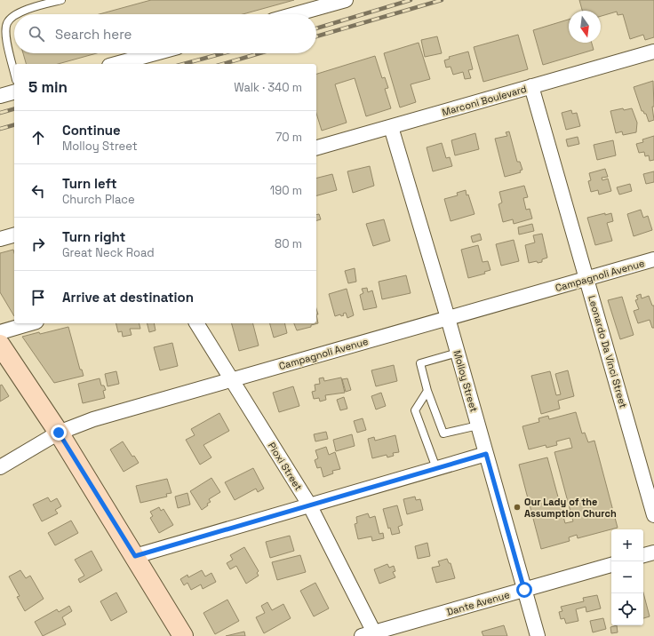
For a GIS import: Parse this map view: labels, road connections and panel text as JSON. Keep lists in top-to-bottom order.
{
  "streets": {
    "street": [
      "Marconi Boulevard",
      "Campagnoli Avenue",
      "Leonardo Da Vinci Street",
      "Molloy Street",
      "Pioxi Street",
      "Dante Avenue"
    ]
  },
  "crossings": [
    ["Marconi Boulevard", "Leonardo Da Vinci Street"],
    ["Marconi Boulevard", "Molloy Street"],
    ["Campagnoli Avenue", "Leonardo Da Vinci Street"],
    ["Campagnoli Avenue", "Molloy Street"],
    ["Campagnoli Avenue", "Pioxi Street"],
    ["Molloy Street", "Dante Avenue"],
    ["Pioxi Street", "Dante Avenue"]
  ],
  "places": ["Our Lady of the Assumption Church"],
  "north": "bottom",
  "page": {
    "search": "Search here",
    "heading": ["5 min", "Walk · 340 m"],
    "list": [
      ["Continue", "Molloy Street", "70 m"],
      ["Turn left", "Church Place", "190 m"],
      ["Turn right", "Great Neck Road", "80 m"],
      "Arrive at destination"
    ],
    "map_buttons": ["+", "−"]
  }
}
